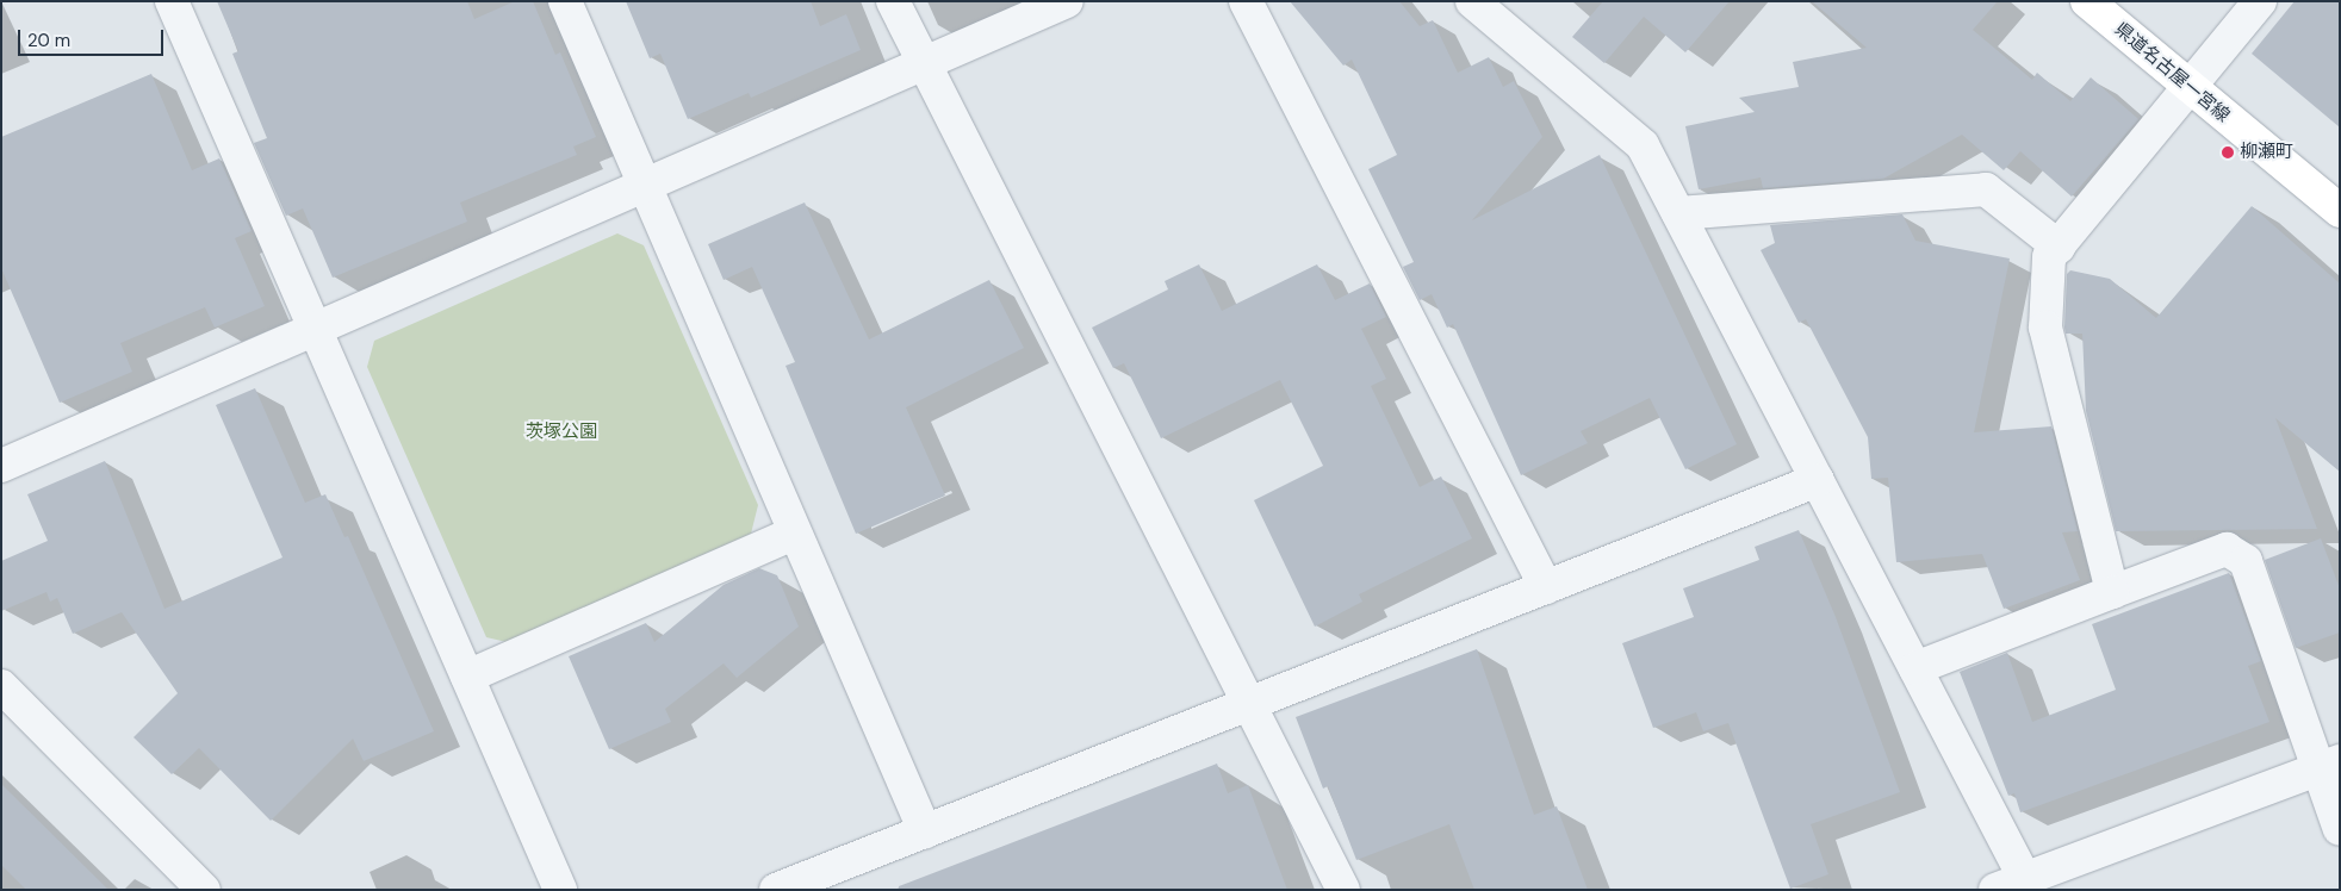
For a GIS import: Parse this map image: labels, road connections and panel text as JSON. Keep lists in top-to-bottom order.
{
  "streets": {
    "main road": ["県道名古屋一宮線"]
  },
  "parks": ["茨塚公園"],
  "places": ["柳瀬町"],
  "scale_bar": "20 m"
}
